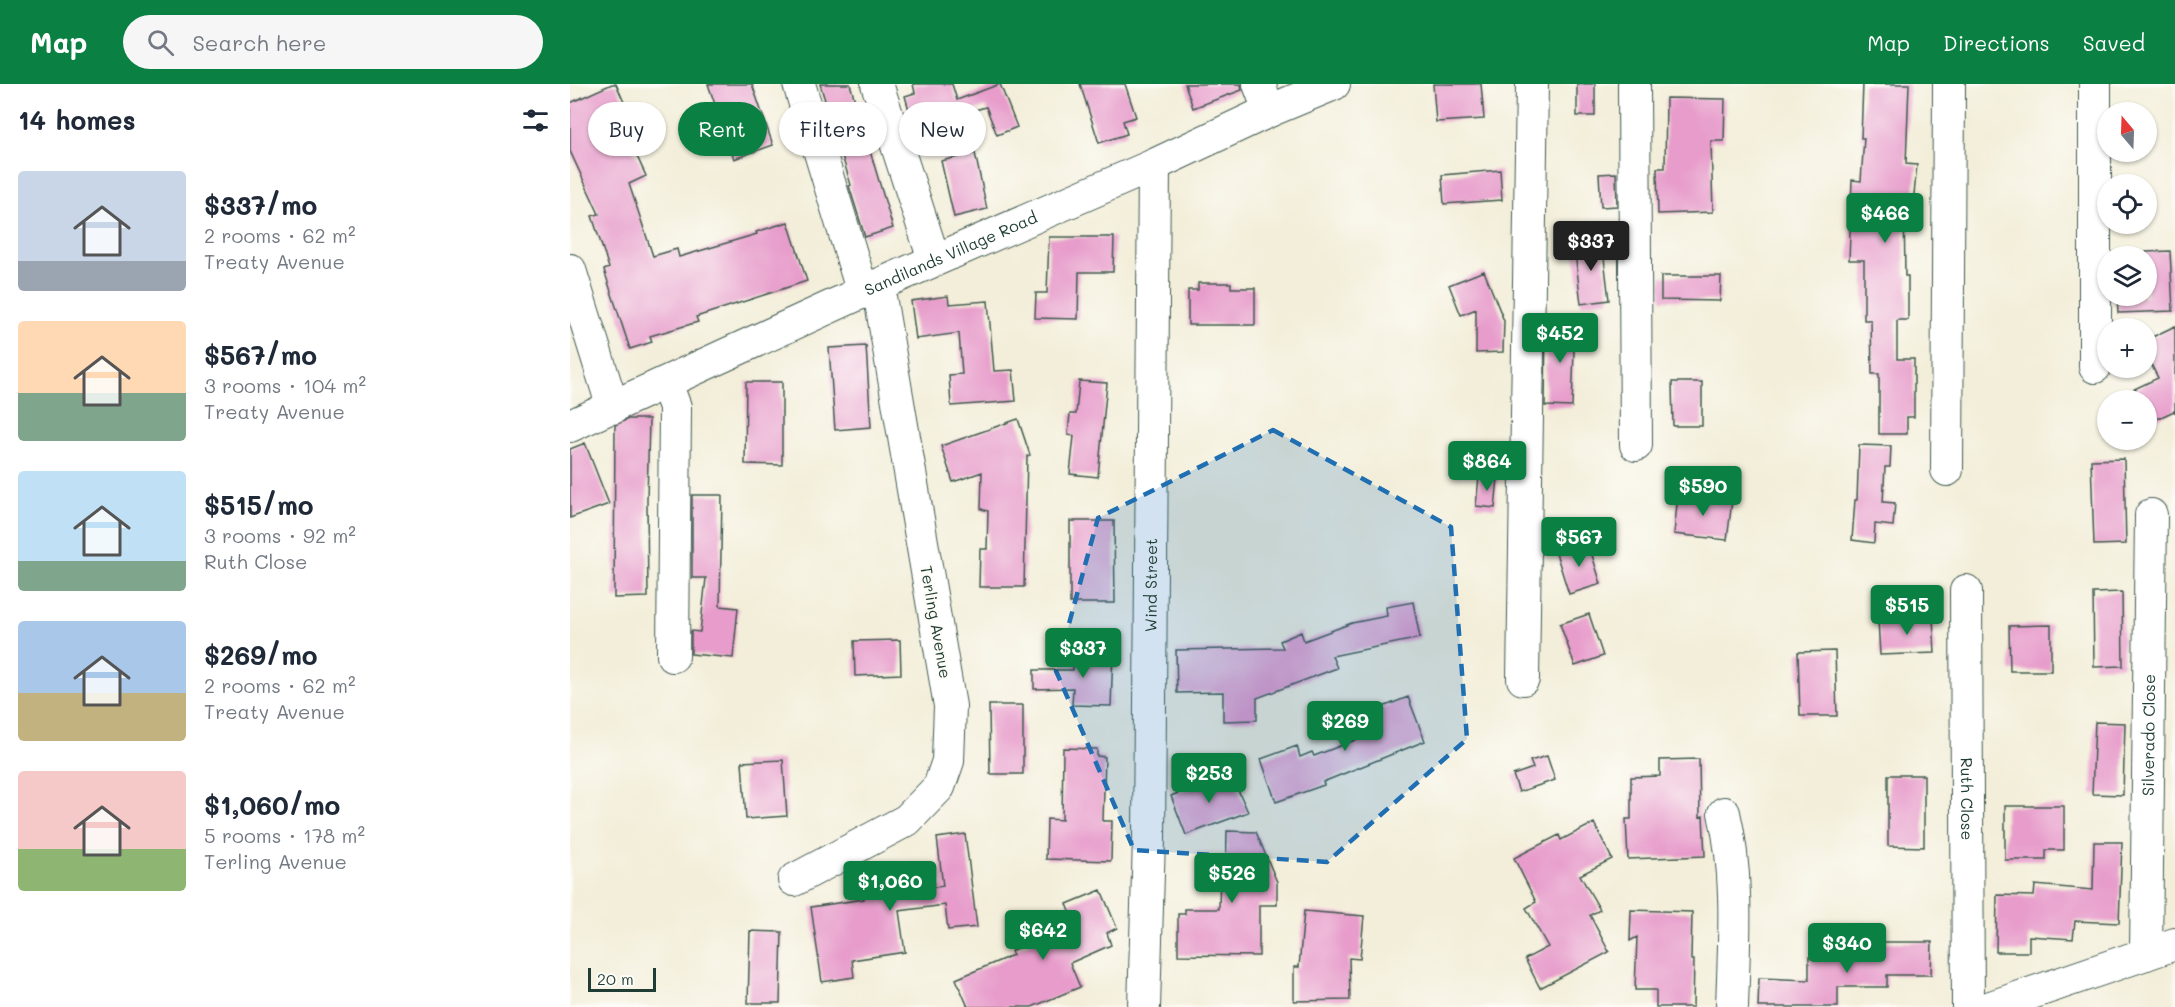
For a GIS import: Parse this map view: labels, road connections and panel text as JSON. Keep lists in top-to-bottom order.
{
  "streets": {
    "street": [
      "Sandilands Village Road",
      "Wind Street",
      "Terling Avenue",
      "Silverado Close",
      "Ruth Close"
    ]
  },
  "crossings": [
    ["Sandilands Village Road", "Wind Street"],
    ["Sandilands Village Road", "Terling Avenue"]
  ],
  "scale_bar": "20 m",
  "north": "top",
  "page": {
    "header": "Map",
    "search": "Search here",
    "nav": ["Map", "Directions", "Saved"],
    "heading": "14 homes",
    "map_buttons": ["+", "−"],
    "chip": [
      "Buy",
      "Rent",
      "Filters",
      "New"
    ],
    "list": [
      {
        "name": "$337/mo",
        "note": "2 rooms · 62 m² · Treaty Avenue"
      },
      {
        "name": "$567/mo",
        "note": "3 rooms · 104 m² · Treaty Avenue"
      },
      {
        "name": "$515/mo",
        "note": "3 rooms · 92 m² · Ruth Close"
      },
      {
        "name": "$269/mo",
        "note": "2 rooms · 62 m² · Treaty Avenue"
      },
      {
        "name": "$1,060/mo",
        "note": "5 rooms · 178 m² · Terling Avenue"
      }
    ],
    "price": [
      "$466",
      "$337",
      "$452",
      "$864",
      "$590",
      "$567",
      "$515",
      "$337",
      "$269",
      "$253",
      "$526",
      "$1,060",
      "$642",
      "$340"
    ],
    "scale": "20 m"
  }
}
